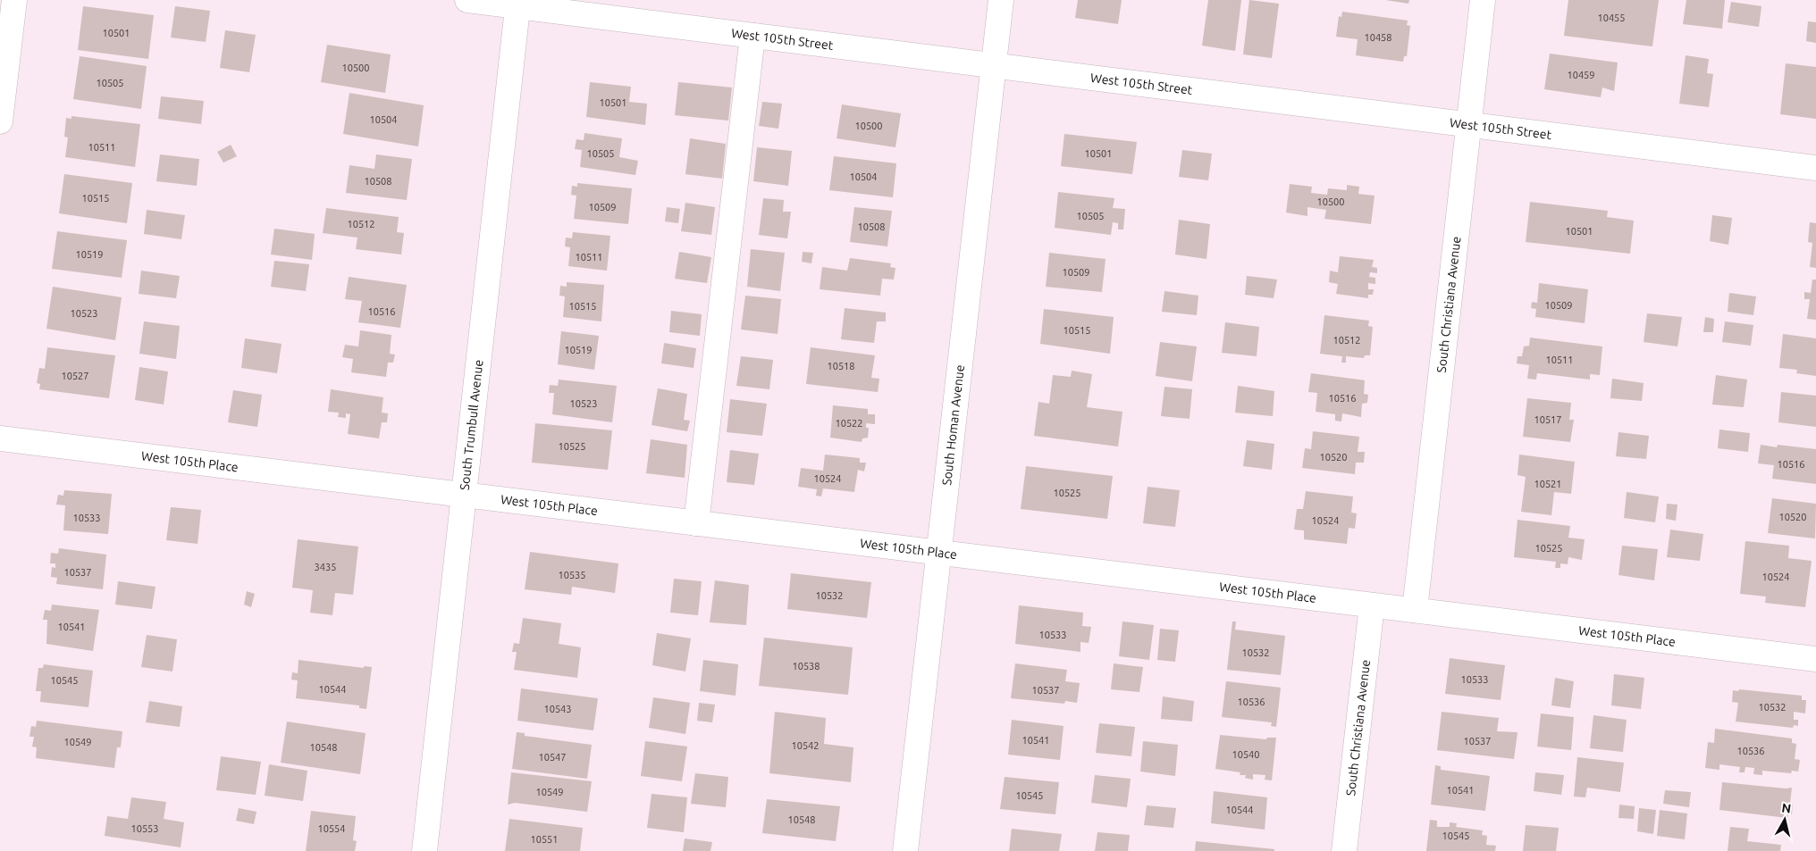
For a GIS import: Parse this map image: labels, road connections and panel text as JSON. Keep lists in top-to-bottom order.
{
  "streets": {
    "street": [
      "West 105th Street",
      "South Christiana Avenue",
      "South Homan Avenue",
      "South Trumbull Avenue",
      "West 105th Place"
    ]
  },
  "crossings": [
    ["West 105th Street", "South Christiana Avenue"],
    ["West 105th Street", "South Homan Avenue"],
    ["West 105th Street", "South Trumbull Avenue"],
    ["South Christiana Avenue", "West 105th Place"],
    ["South Homan Avenue", "West 105th Place"],
    ["South Trumbull Avenue", "West 105th Place"]
  ],
  "house_numbers": [
    "10455",
    "10501",
    "10458",
    "10500",
    "10459",
    "10505",
    "10501",
    "10504",
    "10500",
    "10511",
    "10505",
    "10501",
    "10504",
    "10508",
    "10515",
    "10500",
    "10509",
    "10505",
    "10512",
    "10508",
    "10501",
    "10519",
    "10511",
    "10509",
    "10509",
    "10515",
    "10516",
    "10523",
    "10515",
    "10512",
    "10519",
    "10511",
    "10518",
    "10527",
    "10516",
    "10523",
    "10517",
    "10522",
    "10525",
    "10520",
    "10516",
    "10524",
    "10521",
    "10525",
    "10520",
    "10533",
    "10524",
    "10525",
    "3435",
    "10537",
    "10535",
    "10524",
    "10532",
    "10541",
    "10533",
    "10532",
    "10538",
    "10533",
    "10545",
    "10544",
    "10537",
    "10536",
    "10532",
    "10543",
    "10541",
    "10537",
    "10549",
    "10542",
    "10548",
    "10536",
    "10540",
    "10547",
    "10541",
    "10549",
    "10545",
    "10544",
    "10548",
    "10553",
    "10554",
    "10545",
    "10551"
  ],
  "north": "top"
}
